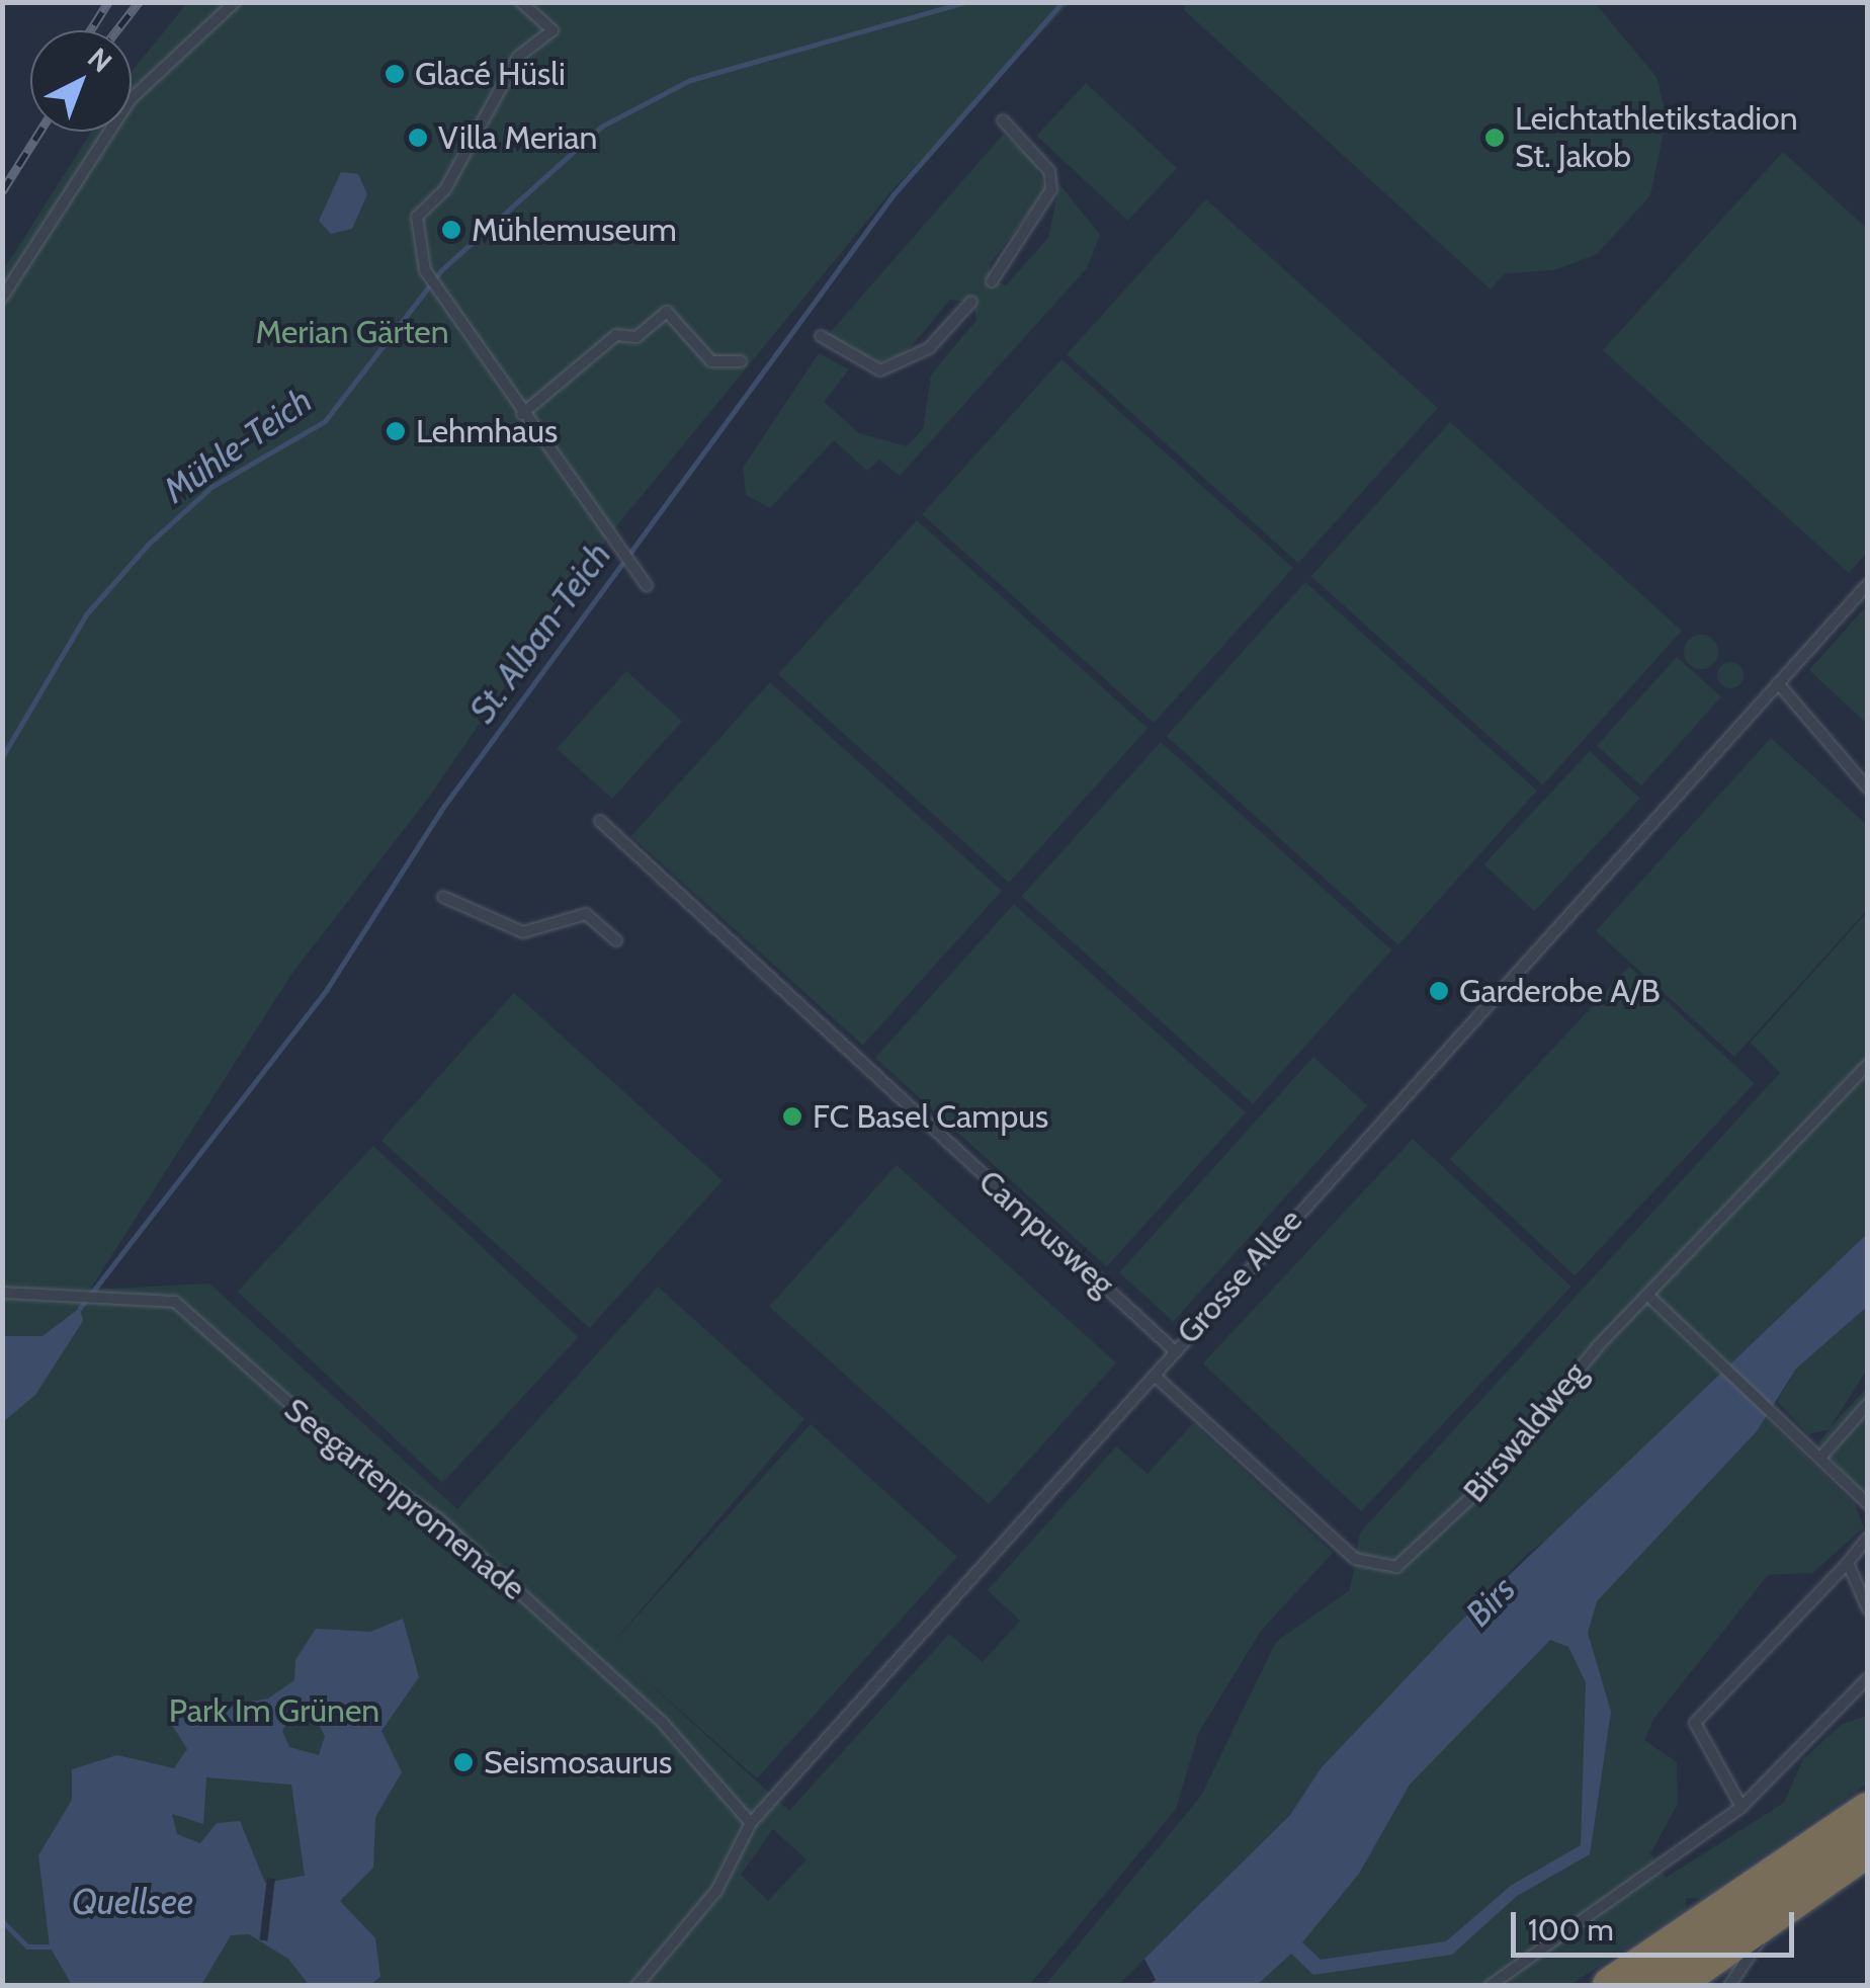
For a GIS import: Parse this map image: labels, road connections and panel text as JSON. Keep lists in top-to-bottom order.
{
  "streets": {
    "lane": [
      "Campusweg",
      "Grosse Allee",
      "Birswaldweg",
      "Seegartenpromenade"
    ]
  },
  "crossings": [
    ["Campusweg", "Grosse Allee"],
    ["Grosse Allee", "Birswaldweg"],
    ["Grosse Allee", "Seegartenpromenade"]
  ],
  "water": [
    "Mühle-Teich",
    "St. Alban-Teich",
    "Birs",
    "Quellsee"
  ],
  "parks": ["Merian Gärten", "Park Im Grünen"],
  "places": [
    "Glacé Hüsli",
    "Villa Merian",
    "Leichtathletikstadion St. Jakob",
    "Mühlemuseum",
    "Lehmhaus",
    "Garderobe A/B",
    "FC Basel Campus",
    "Seismosaurus"
  ],
  "scale_bar": "100 m",
  "north": "top right"
}
